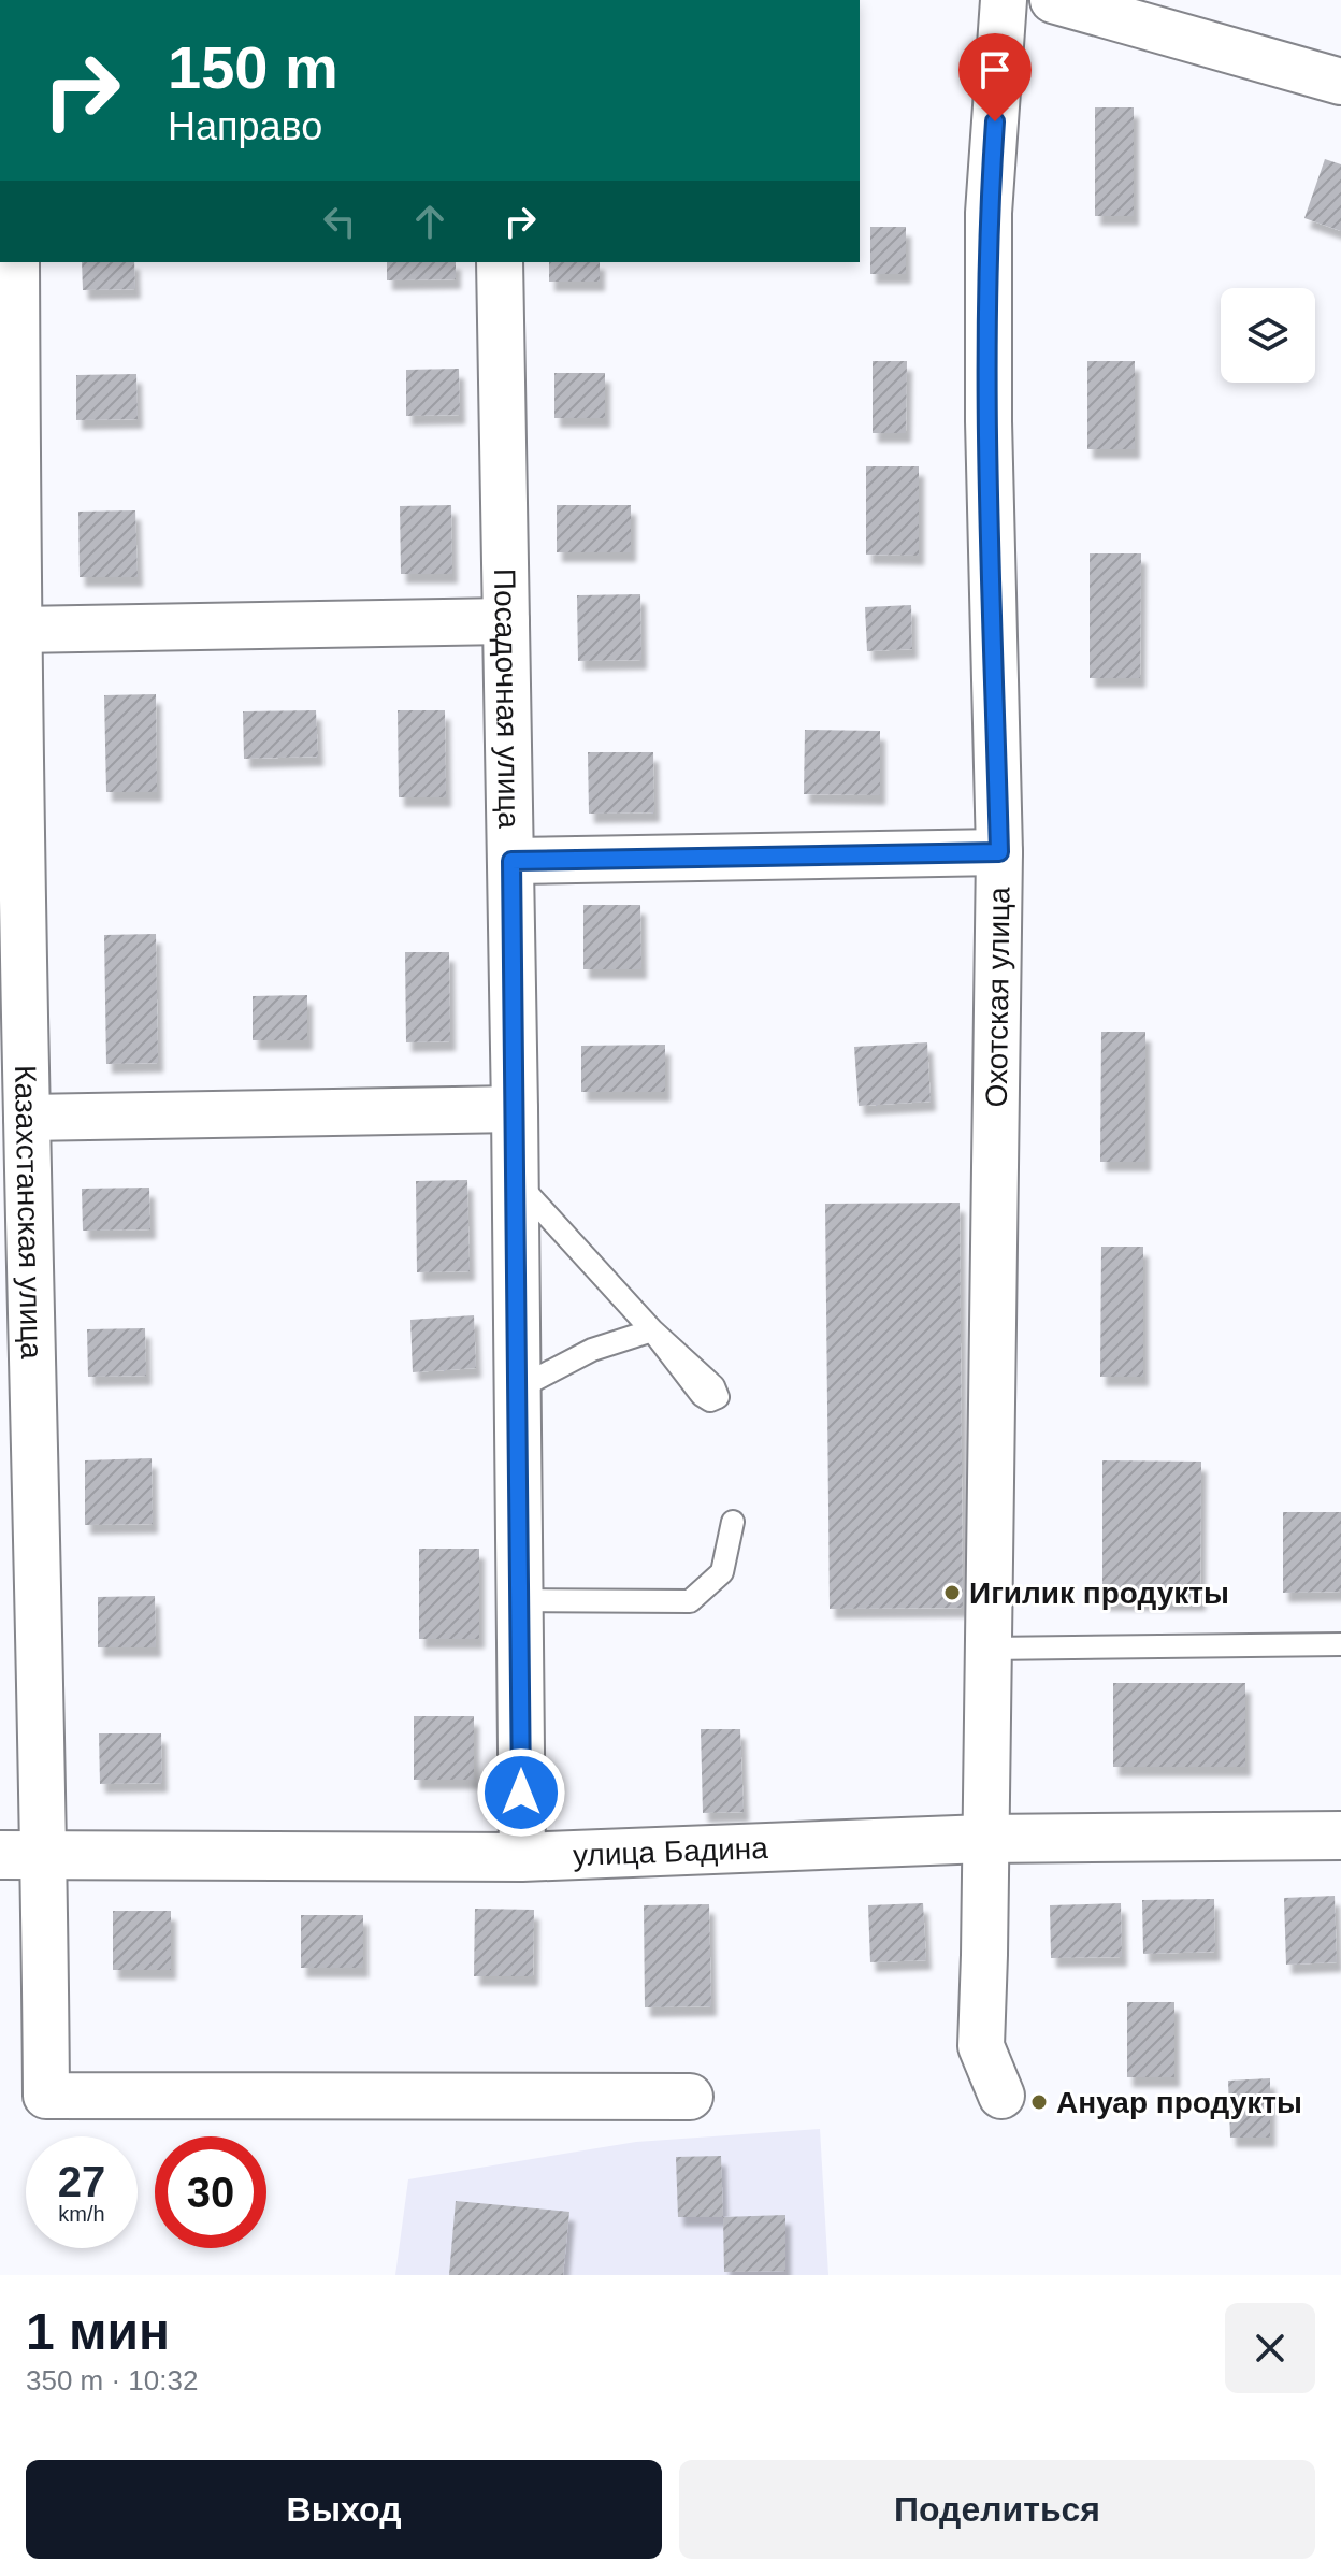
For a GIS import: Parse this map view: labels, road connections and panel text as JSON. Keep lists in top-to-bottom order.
{
  "streets": {
    "street": [
      "Посадочная улица",
      "Охотская улица",
      "Казахстанская улица",
      "улица Бадина"
    ]
  },
  "crossings": [
    ["Посадочная улица", "улица Бадина"],
    ["Охотская улица", "улица Бадина"],
    ["Казахстанская улица", "улица Бадина"]
  ],
  "places": ["Игилик продукты", "Ануар продукты"],
  "page": {
    "turn": ["150 m", "Направо"],
    "speed": "27 km/h",
    "limit": "30",
    "heading": ["1 мин", "350 m · 10:32"],
    "buttons": ["Выход", "Поделиться"]
  }
}
